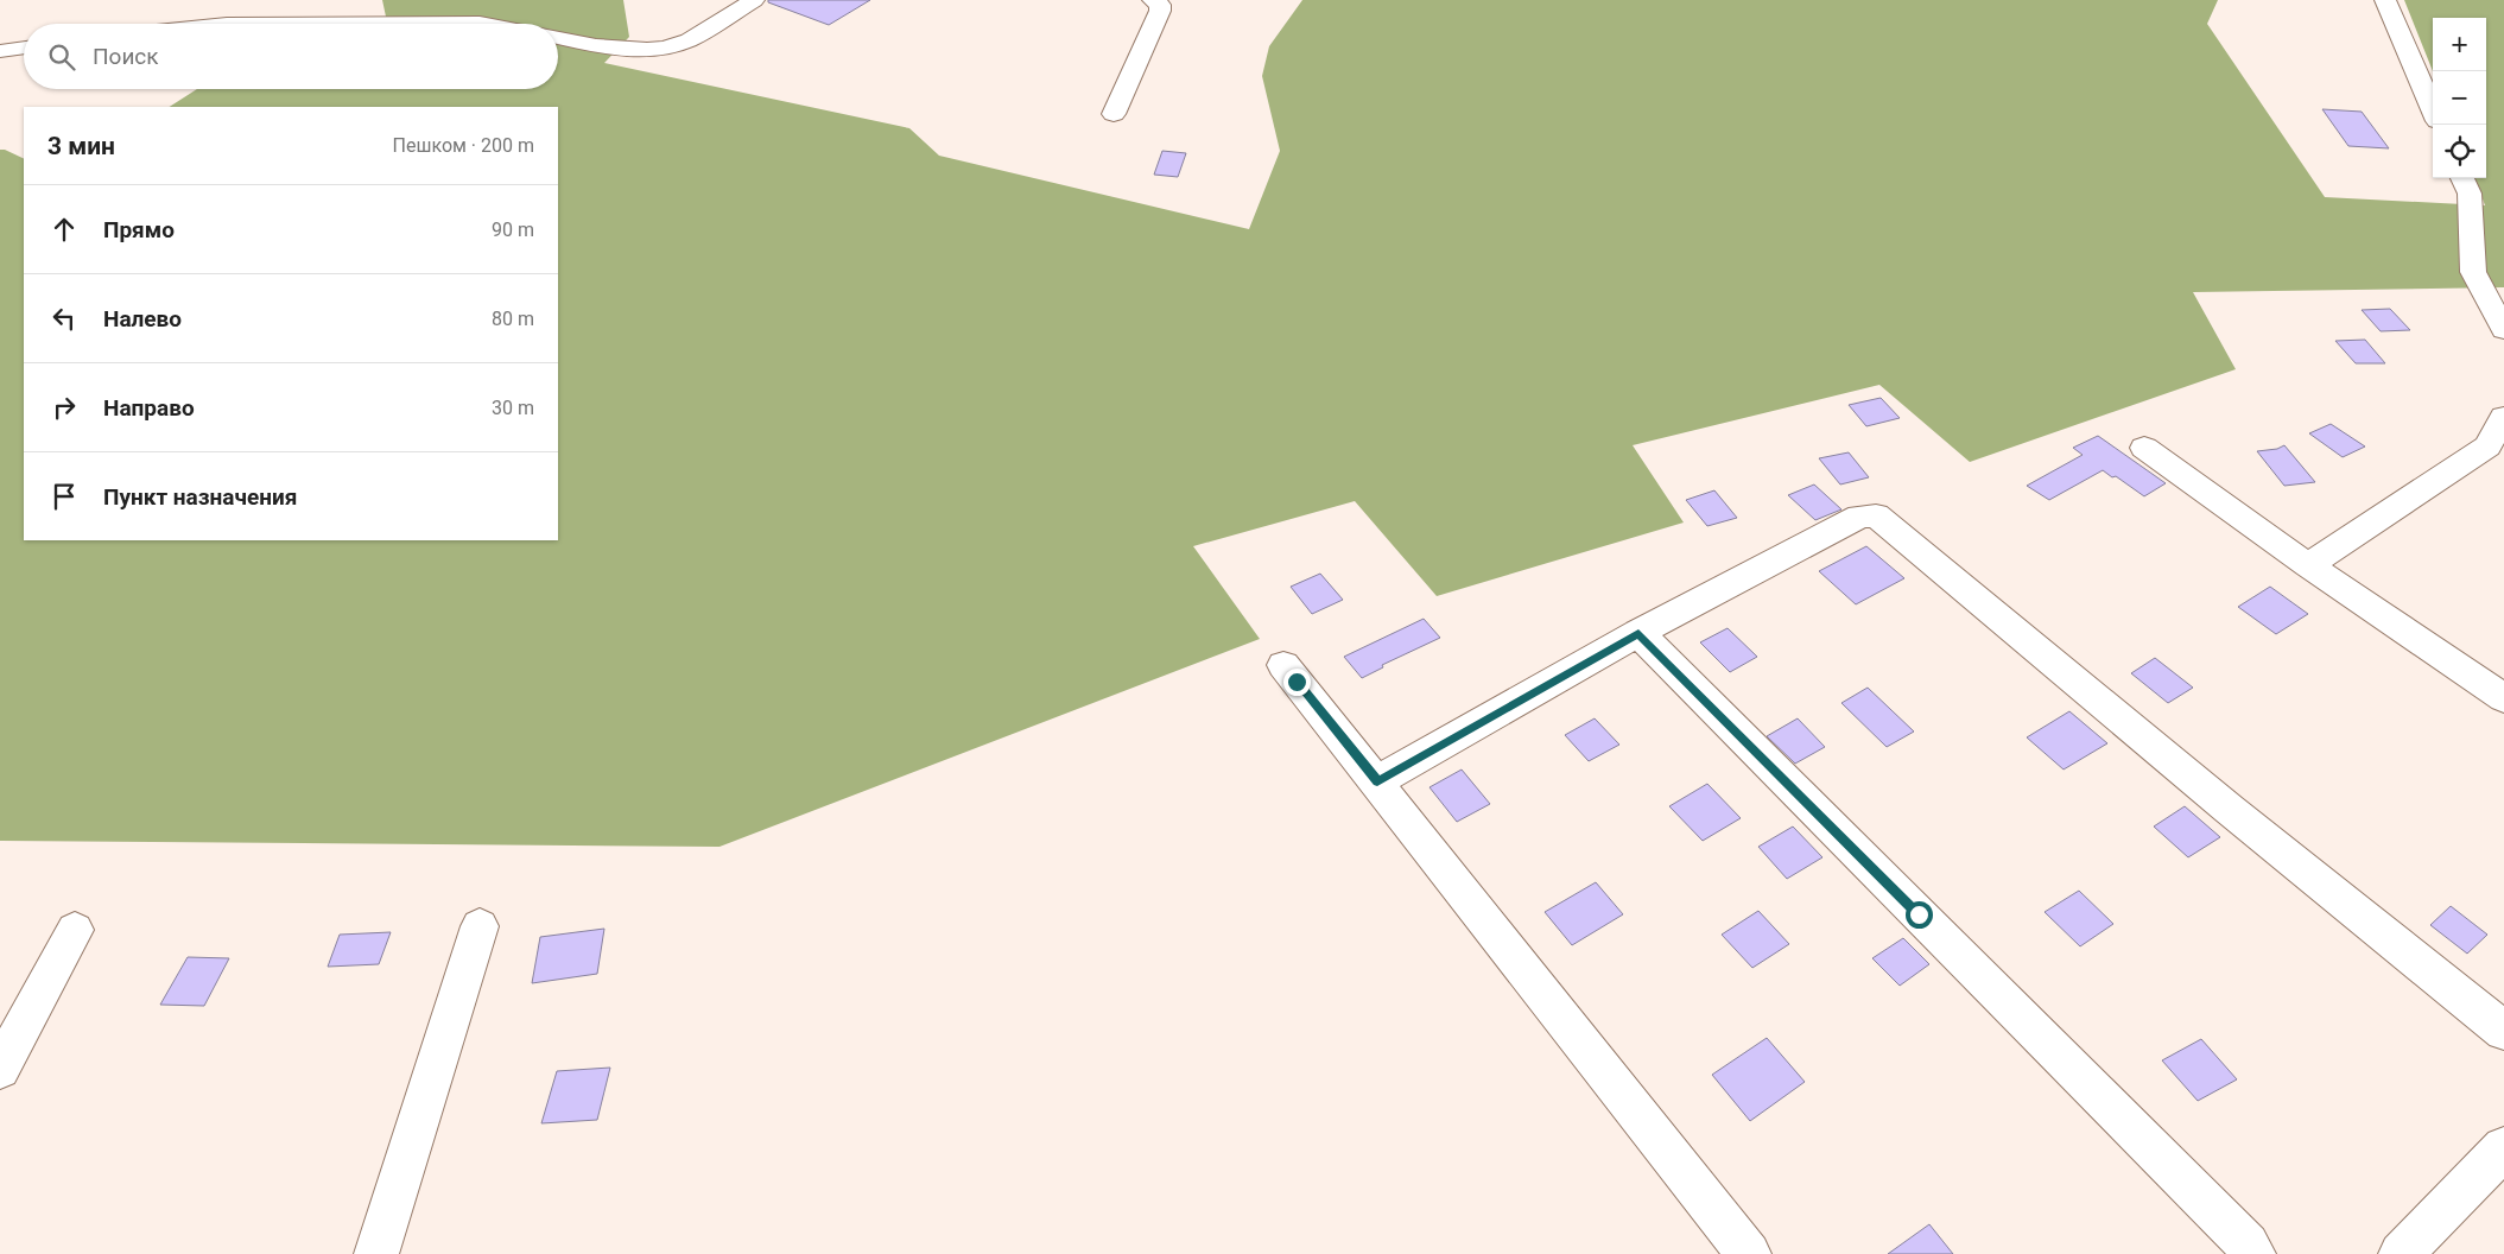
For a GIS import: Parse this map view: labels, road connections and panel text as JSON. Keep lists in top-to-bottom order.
{
  "page": {
    "map_buttons": ["+", "−"],
    "search": "Поиск",
    "heading": ["3 мин", "Пешком · 200 m"],
    "list": [
      ["Прямо", "90 m"],
      ["Налево", "80 m"],
      ["Направо", "30 m"],
      "Пункт назначения"
    ]
  }
}
